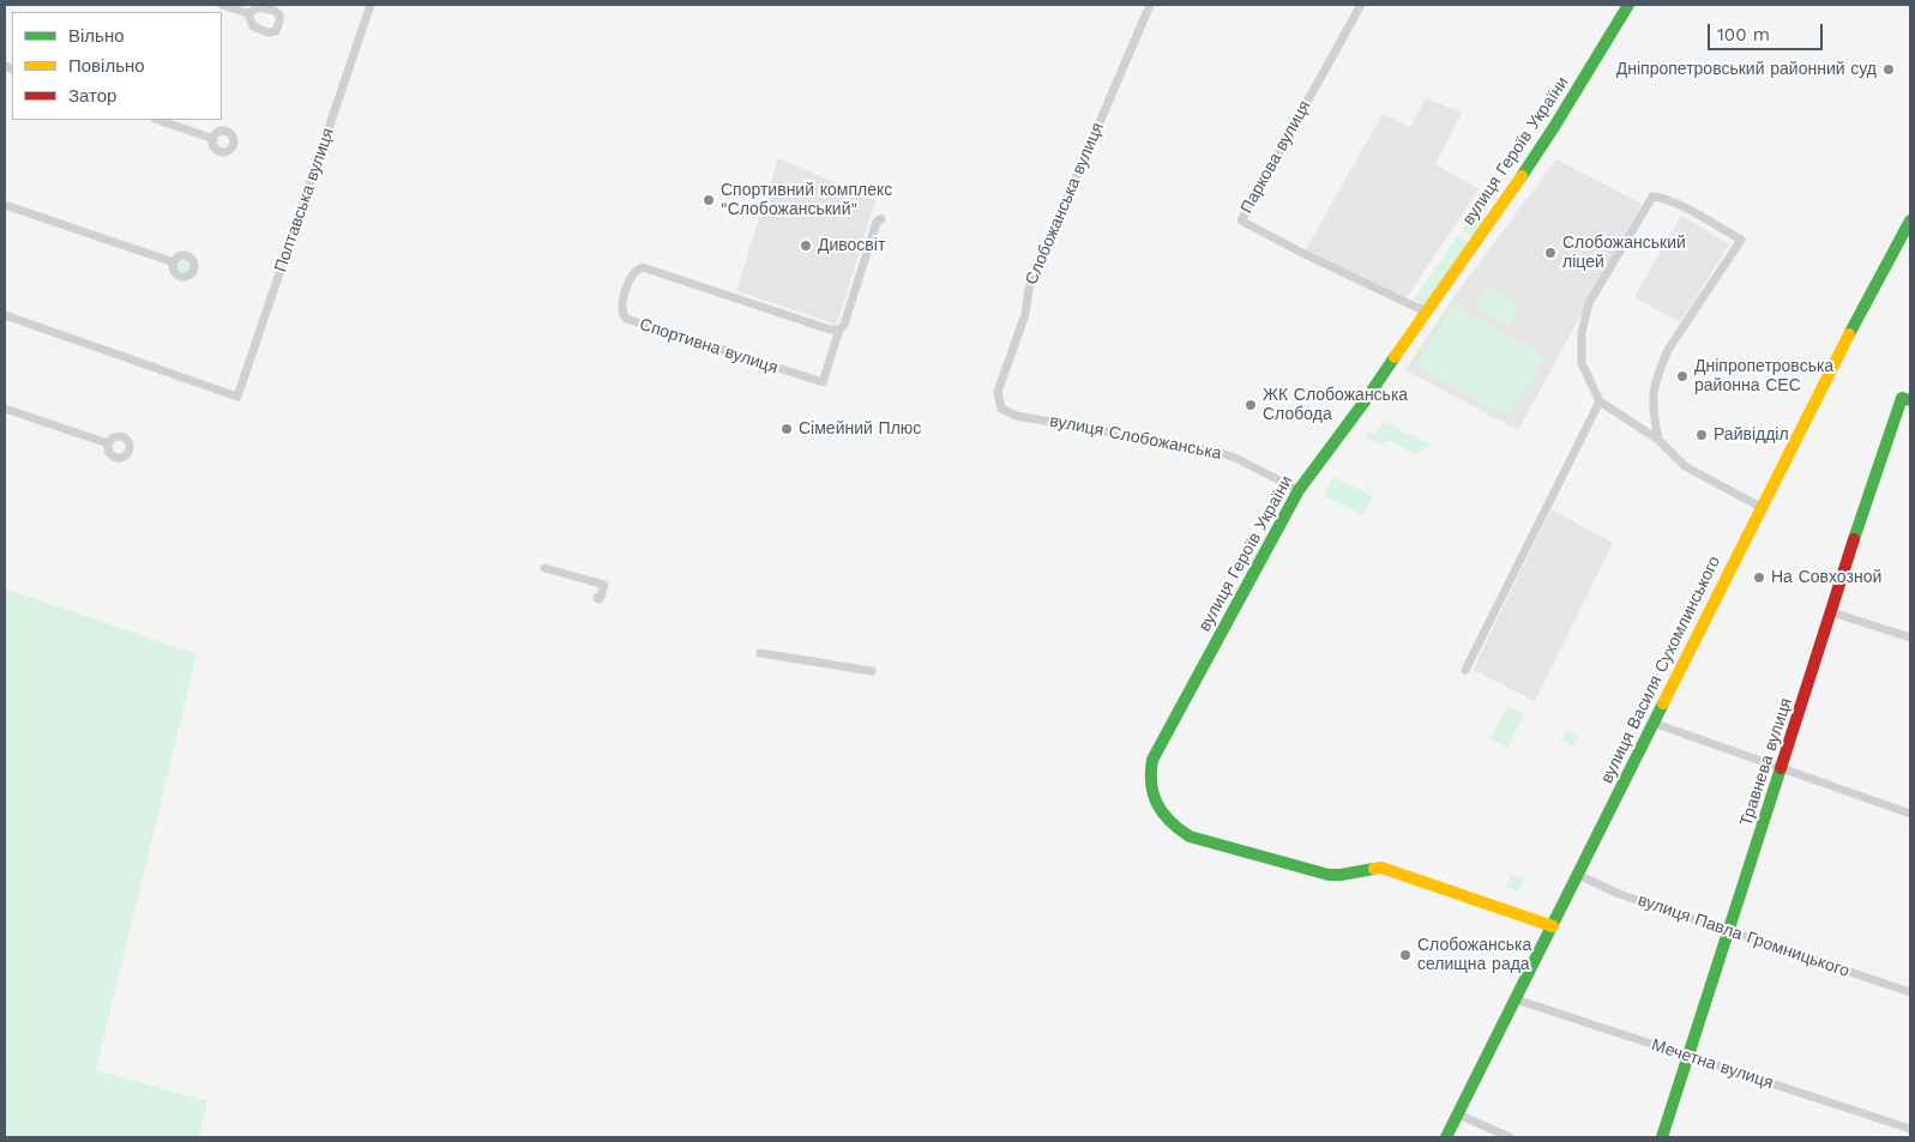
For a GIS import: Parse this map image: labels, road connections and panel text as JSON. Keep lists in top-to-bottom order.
{
  "streets": {
    "street": [
      "вулиця Героїв України",
      "Паркова вулиця",
      "Полтавська вулиця",
      "Слобожанська вулиця",
      "Спортивна вулиця",
      "вулиця Слобожанська",
      "вулиця Василя Сухомлинського",
      "Травнева вулиця",
      "вулиця Павла Громницького",
      "Мечетна вулиця"
    ]
  },
  "crossings": [
    ["вулиця Героїв України", "Паркова вулиця"],
    ["вулиця Героїв України", "вулиця Слобожанська"],
    ["вулиця Героїв України", "вулиця Василя Сухомлинського"],
    ["Слобожанська вулиця", "вулиця Слобожанська"],
    ["вулиця Василя Сухомлинського", "вулиця Павла Громницького"],
    ["вулиця Василя Сухомлинського", "Мечетна вулиця"],
    ["Травнева вулиця", "вулиця Павла Громницького"],
    ["Травнева вулиця", "Мечетна вулиця"]
  ],
  "places": [
    "Дніпропетровський районний суд",
    "Спортивний комплекс \"Слобожанський\"",
    "Дивосвіт",
    "Слобожанський ліцей",
    "Дніпропетровська районна СЕС",
    "ЖК Слобожанська Слобода",
    "Сімейний Плюс",
    "Райвідділ",
    "На Совхозной",
    "Слобожанська селищна рада"
  ],
  "legend": ["Вільно", "Повільно", "Затор"],
  "scale_bar": "100 m"
}
